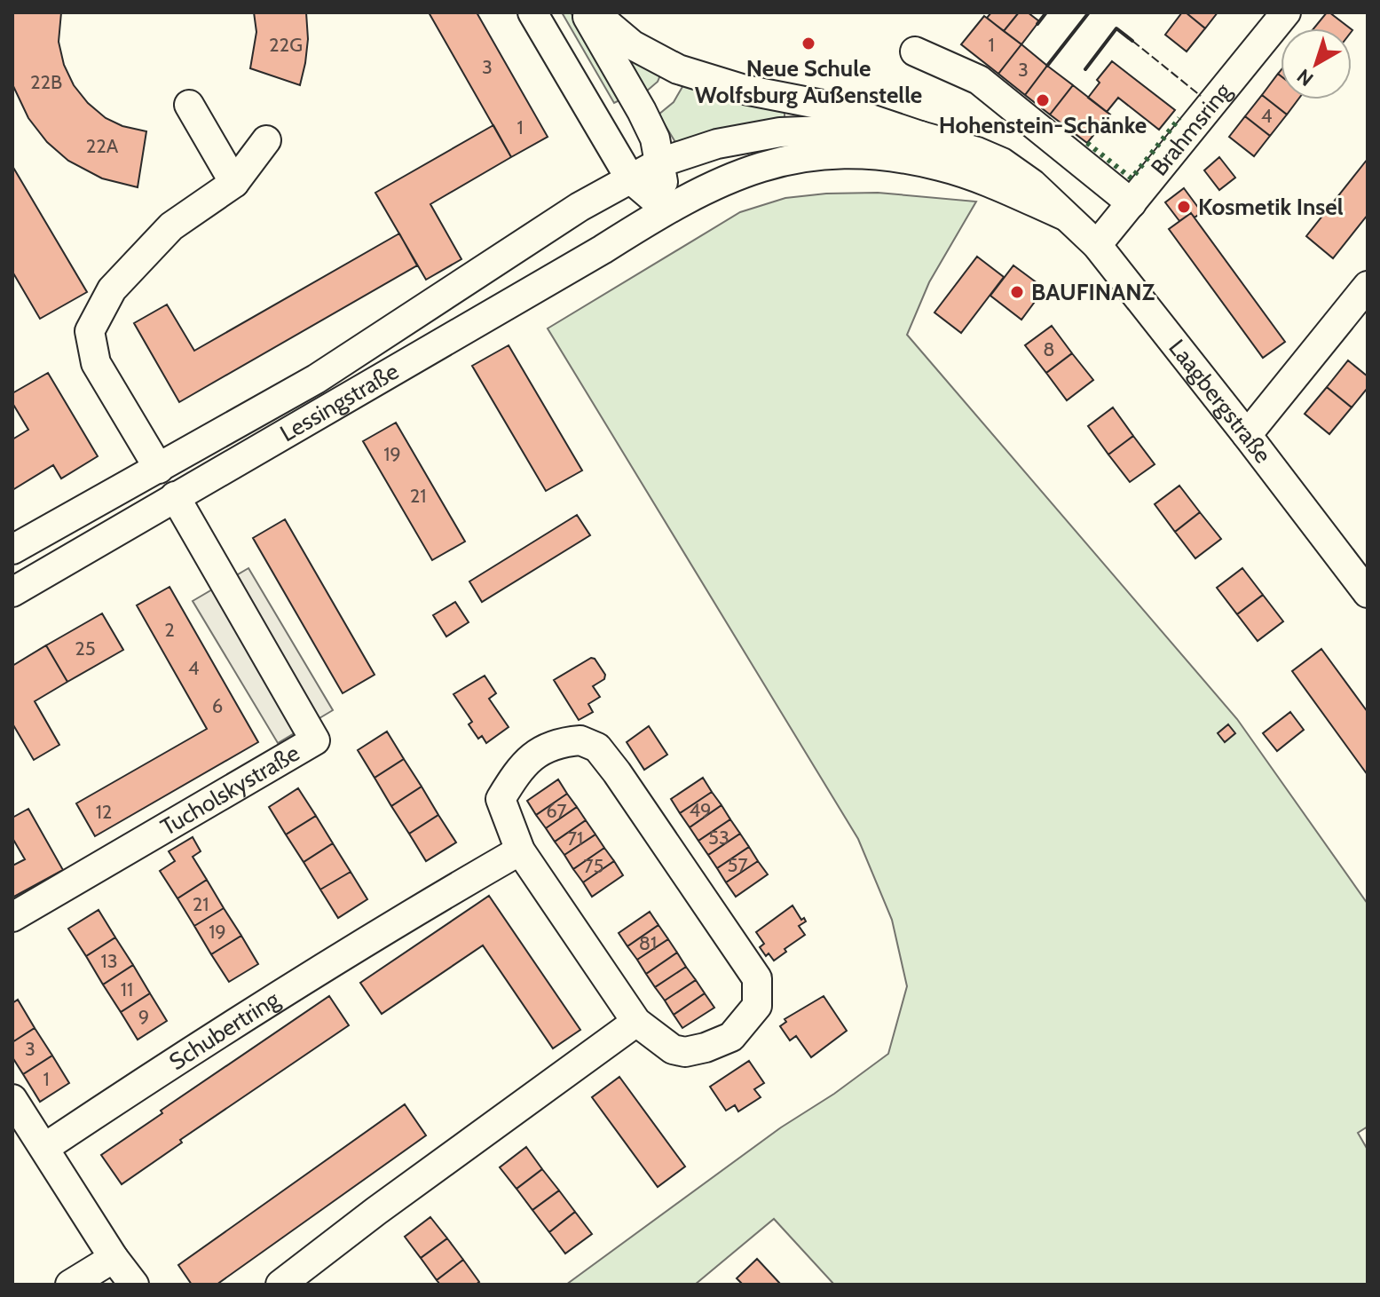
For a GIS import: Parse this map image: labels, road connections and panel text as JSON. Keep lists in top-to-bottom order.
{
  "streets": {
    "street": [
      "Brahmsring",
      "Lessingstraße",
      "Laagbergstraße",
      "Tucholskystraße",
      "Schubertring"
    ]
  },
  "crossings": [
    ["Brahmsring", "Laagbergstraße"],
    ["Lessingstraße", "Laagbergstraße"],
    ["Lessingstraße", "Tucholskystraße"]
  ],
  "places": [
    "Neue Schule Wolfsburg Außenstelle",
    "Hohenstein-Schänke",
    "Kosmetik Insel",
    "BAUFINANZ"
  ],
  "house_numbers": [
    "22G",
    "1",
    "3",
    "3",
    "22B",
    "4",
    "1",
    "22A",
    "8",
    "19",
    "21",
    "2",
    "25",
    "4",
    "6",
    "49",
    "67",
    "12",
    "53",
    "71",
    "57",
    "75",
    "21",
    "19",
    "81",
    "13",
    "11",
    "9",
    "3",
    "1"
  ],
  "north": "bottom left"
}
